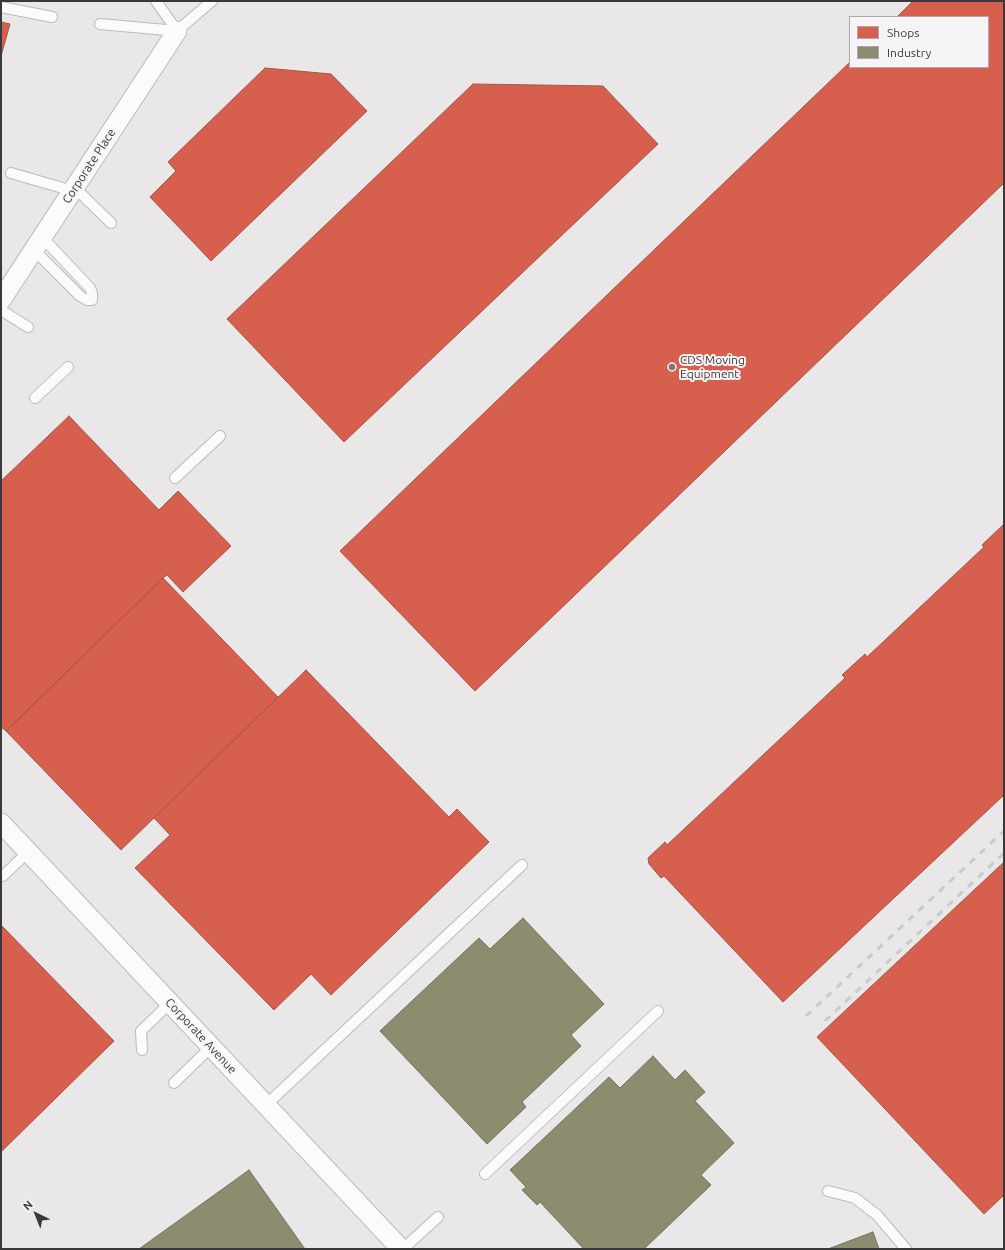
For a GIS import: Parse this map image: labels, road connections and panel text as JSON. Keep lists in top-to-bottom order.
{
  "streets": {
    "street": ["Corporate Place", "Corporate Avenue"]
  },
  "places": ["CDS Moving Equipment"],
  "legend": ["Shops", "Industry"],
  "north": "top left"
}
